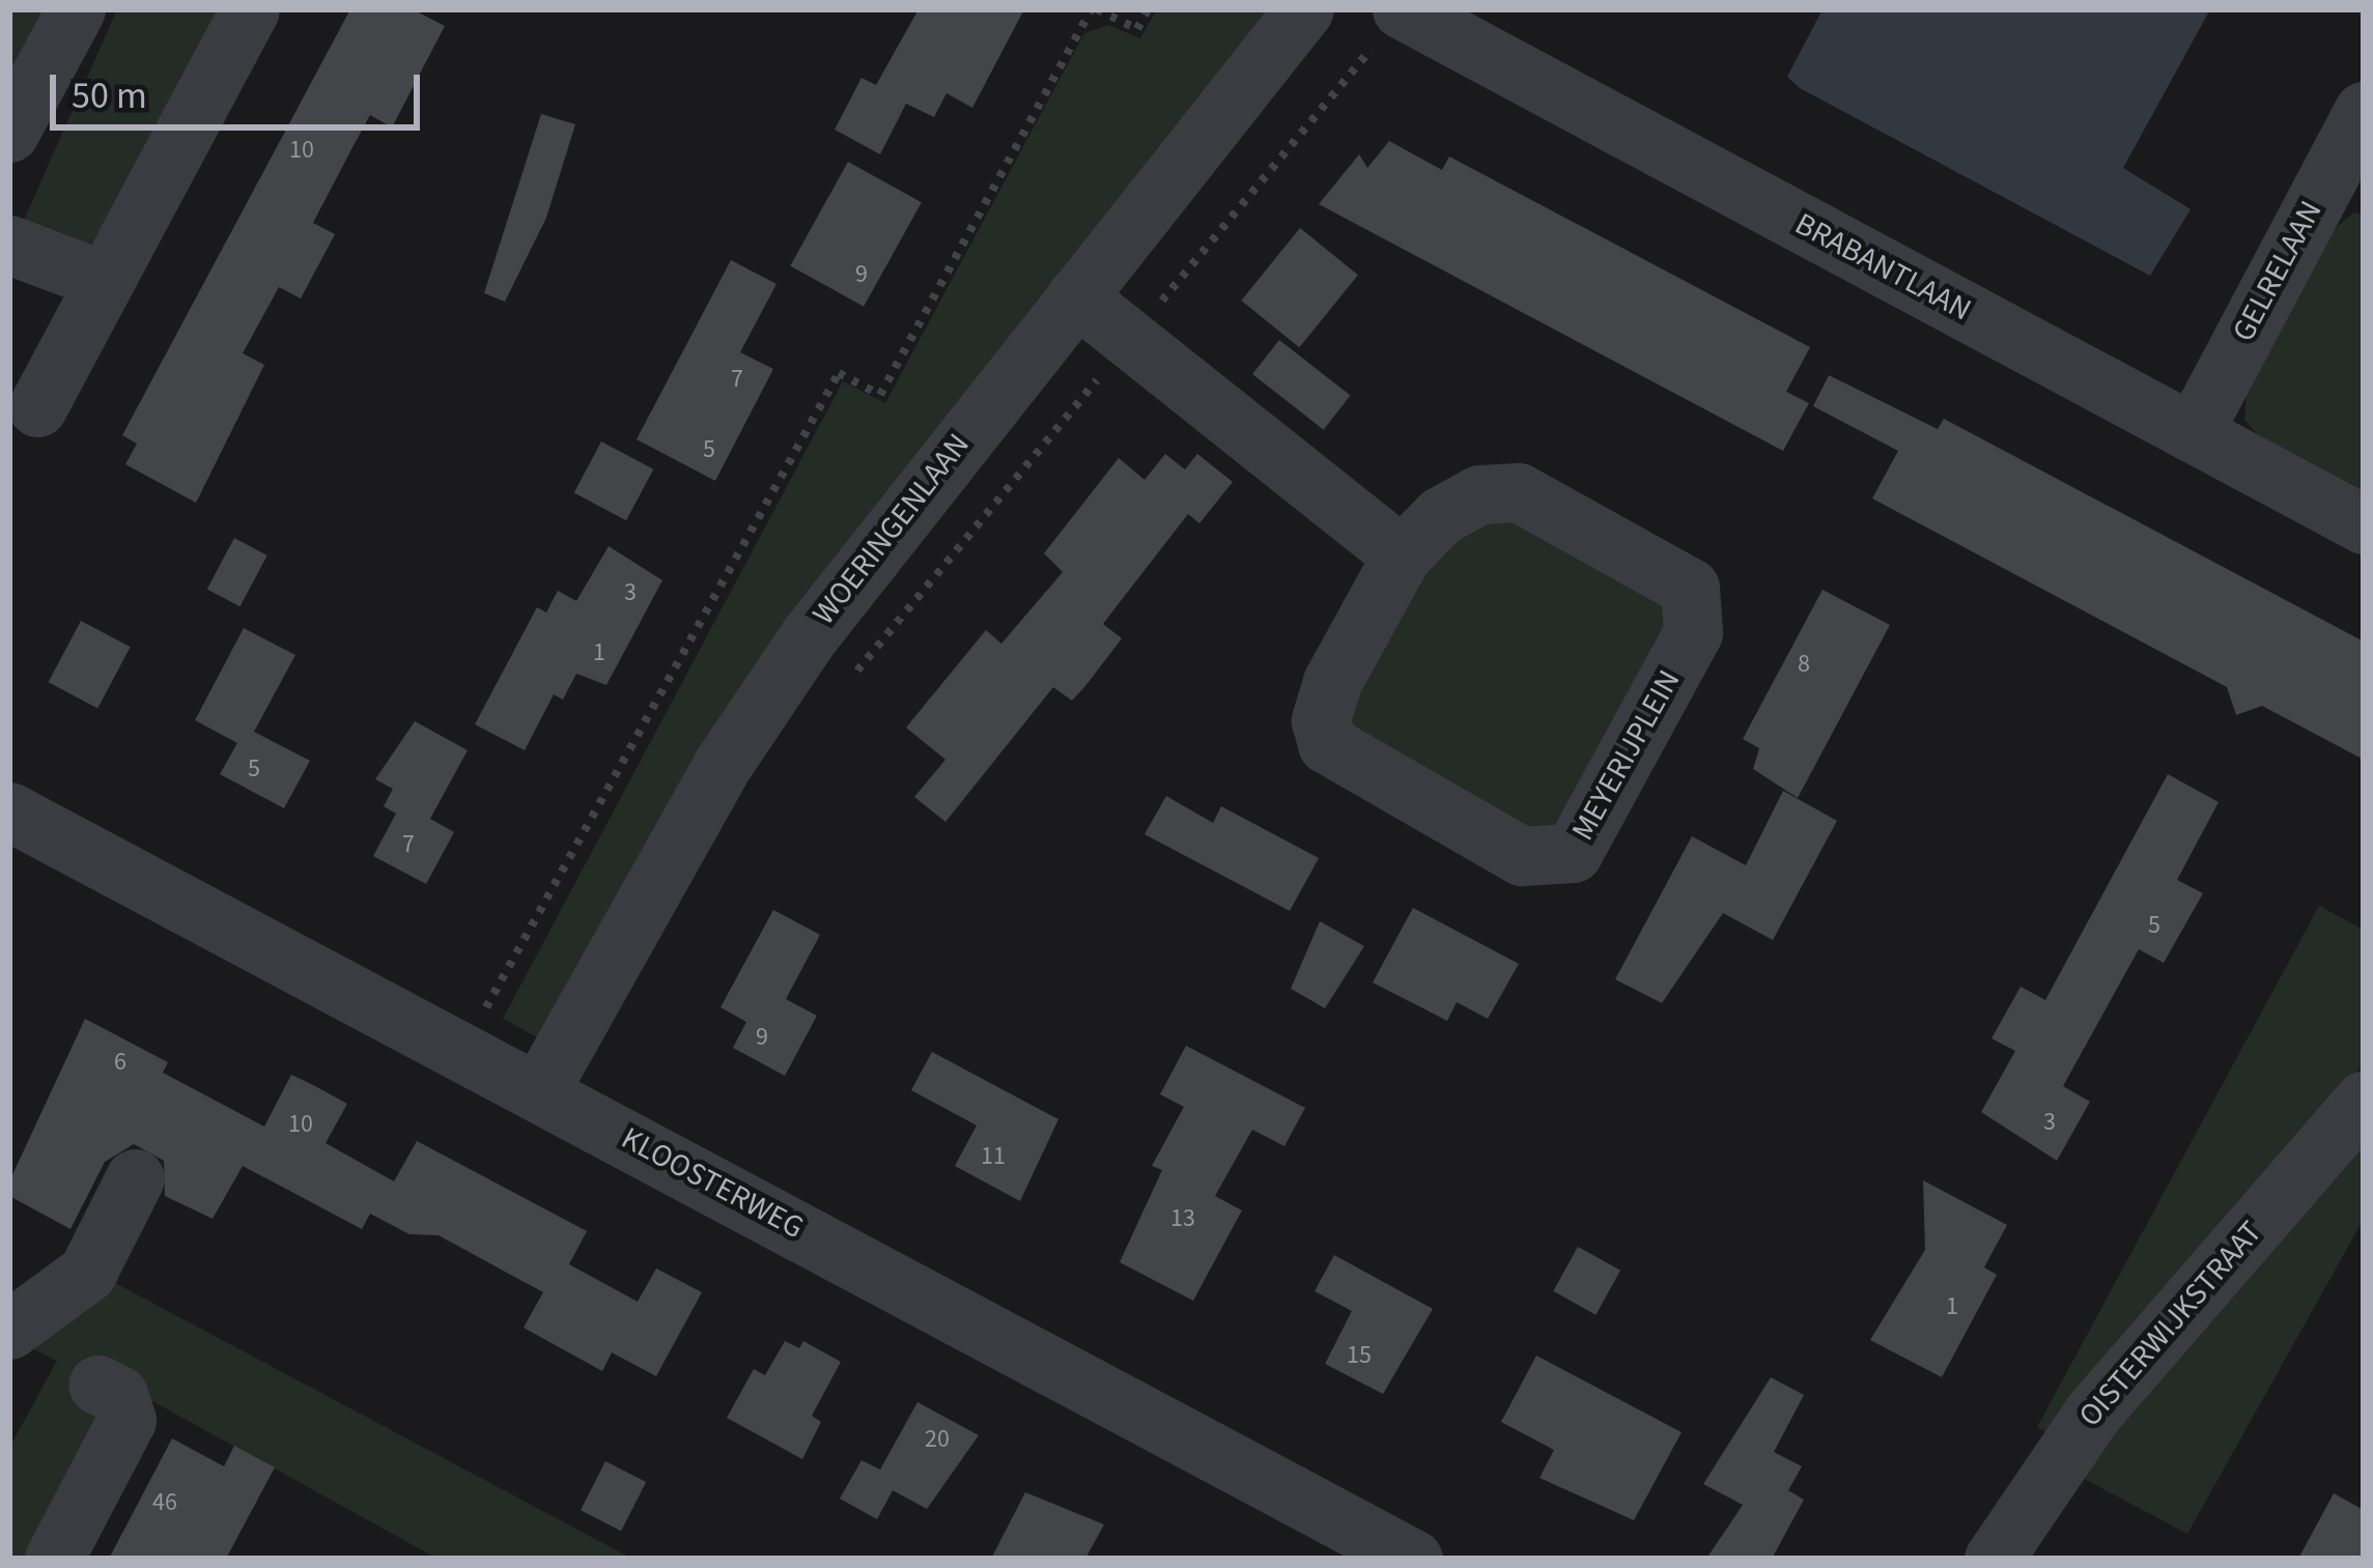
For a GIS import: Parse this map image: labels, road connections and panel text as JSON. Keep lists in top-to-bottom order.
{
  "streets": {
    "street": [
      "BRABANTLAAN",
      "GELRELAAN",
      "WOERINGENLAAN",
      "MEYERIJPLEIN",
      "KLOOSTERWEG",
      "OISTERWIJKSTRAAT"
    ]
  },
  "crossings": [
    ["BRABANTLAAN", "GELRELAAN"],
    ["WOERINGENLAAN", "KLOOSTERWEG"]
  ],
  "house_numbers": [
    "10",
    "9",
    "7",
    "5",
    "3",
    "1",
    "8",
    "5",
    "7",
    "5",
    "9",
    "6",
    "3",
    "10",
    "11",
    "13",
    "1",
    "15",
    "20",
    "46"
  ],
  "scale_bar": "50 m"
}
